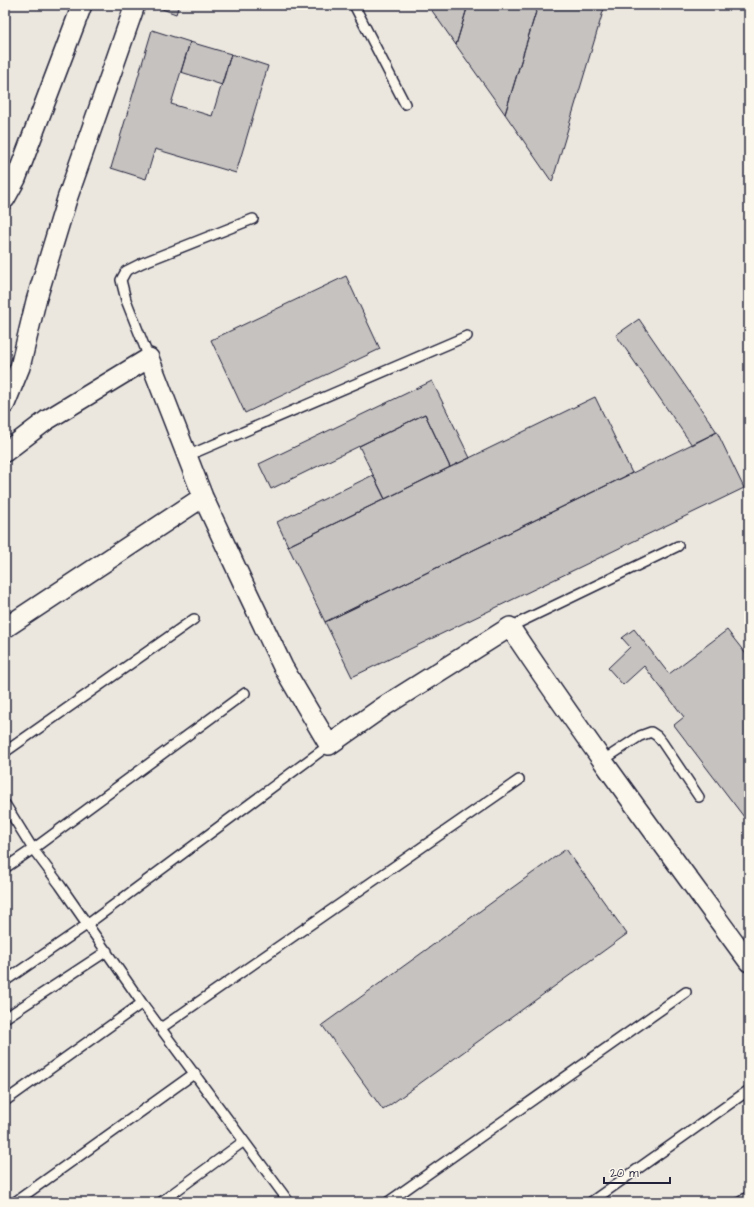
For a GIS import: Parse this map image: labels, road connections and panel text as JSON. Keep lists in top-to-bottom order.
{
  "scale_bar": "20 m"
}
